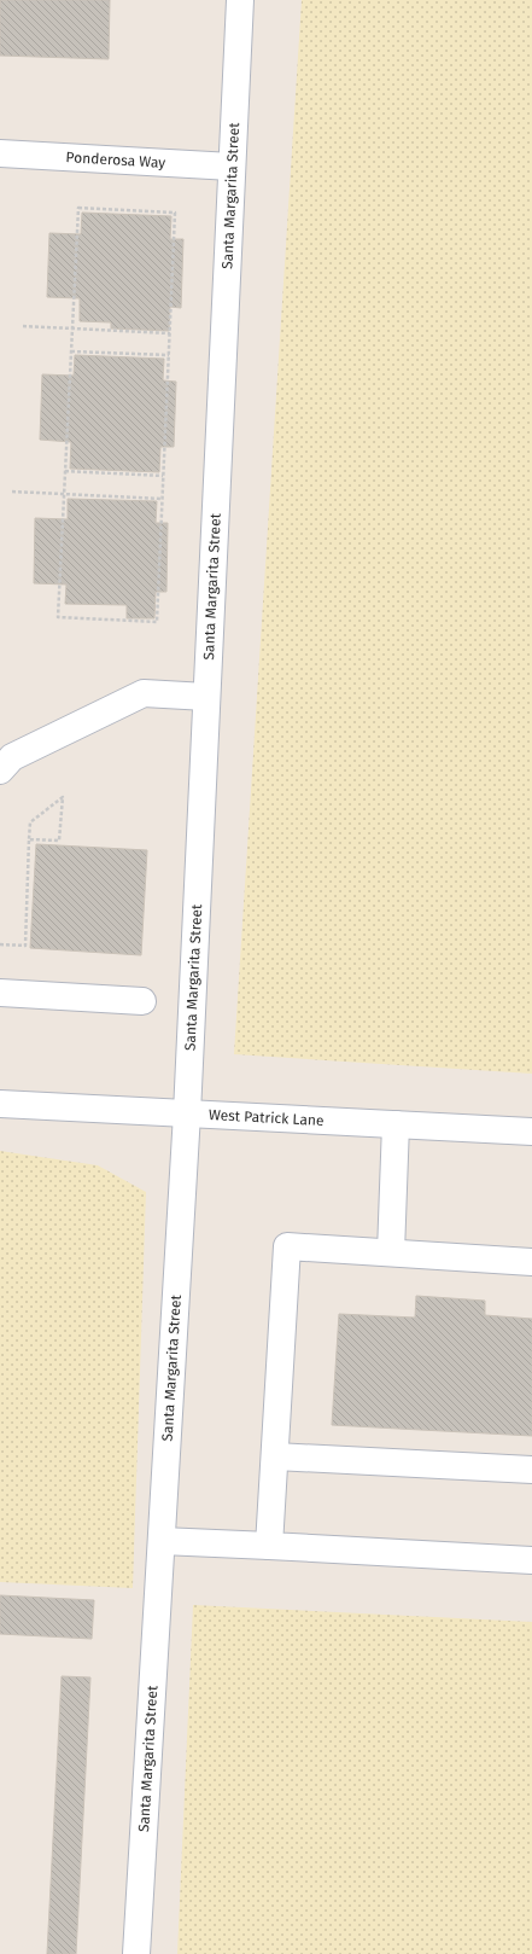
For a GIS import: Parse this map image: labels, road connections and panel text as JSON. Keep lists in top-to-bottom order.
{
  "streets": {
    "street": ["Ponderosa Way", "Santa Margarita Street", "West Patrick Lane"]
  },
  "crossings": [
    ["Ponderosa Way", "Santa Margarita Street"],
    ["Santa Margarita Street", "West Patrick Lane"]
  ]
}
